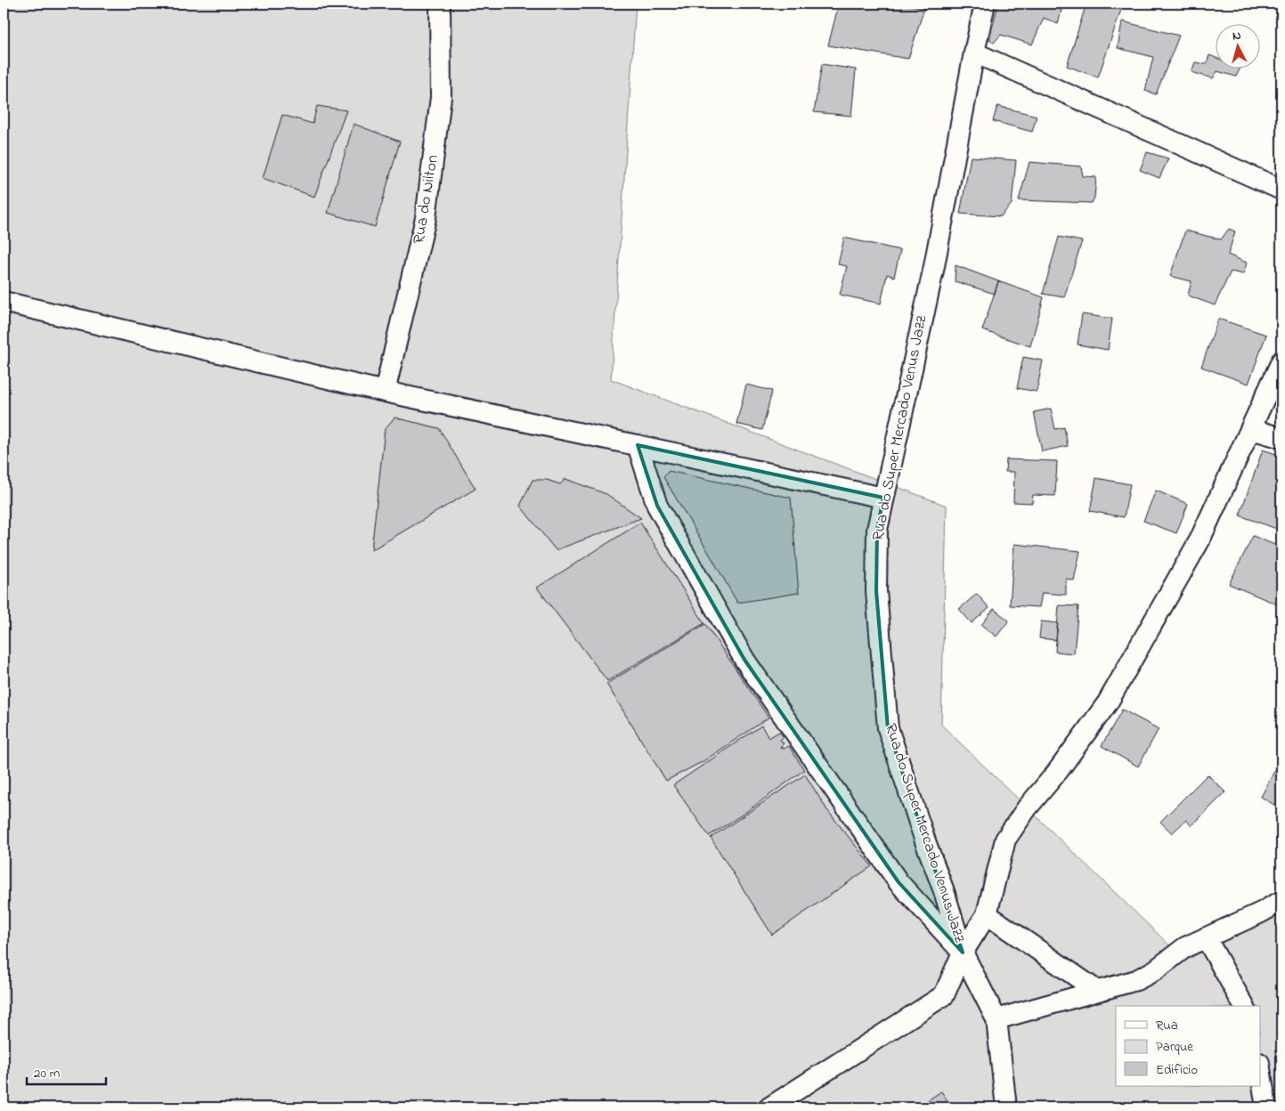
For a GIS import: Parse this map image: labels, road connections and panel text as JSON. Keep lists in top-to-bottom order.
{
  "streets": {
    "street": ["Rua do Nilton", "Rua do Super Mercado Venus Jazz"]
  },
  "legend": ["Rua", "Parque", "Edifício"],
  "scale_bar": "20 m",
  "north": "top"
}
